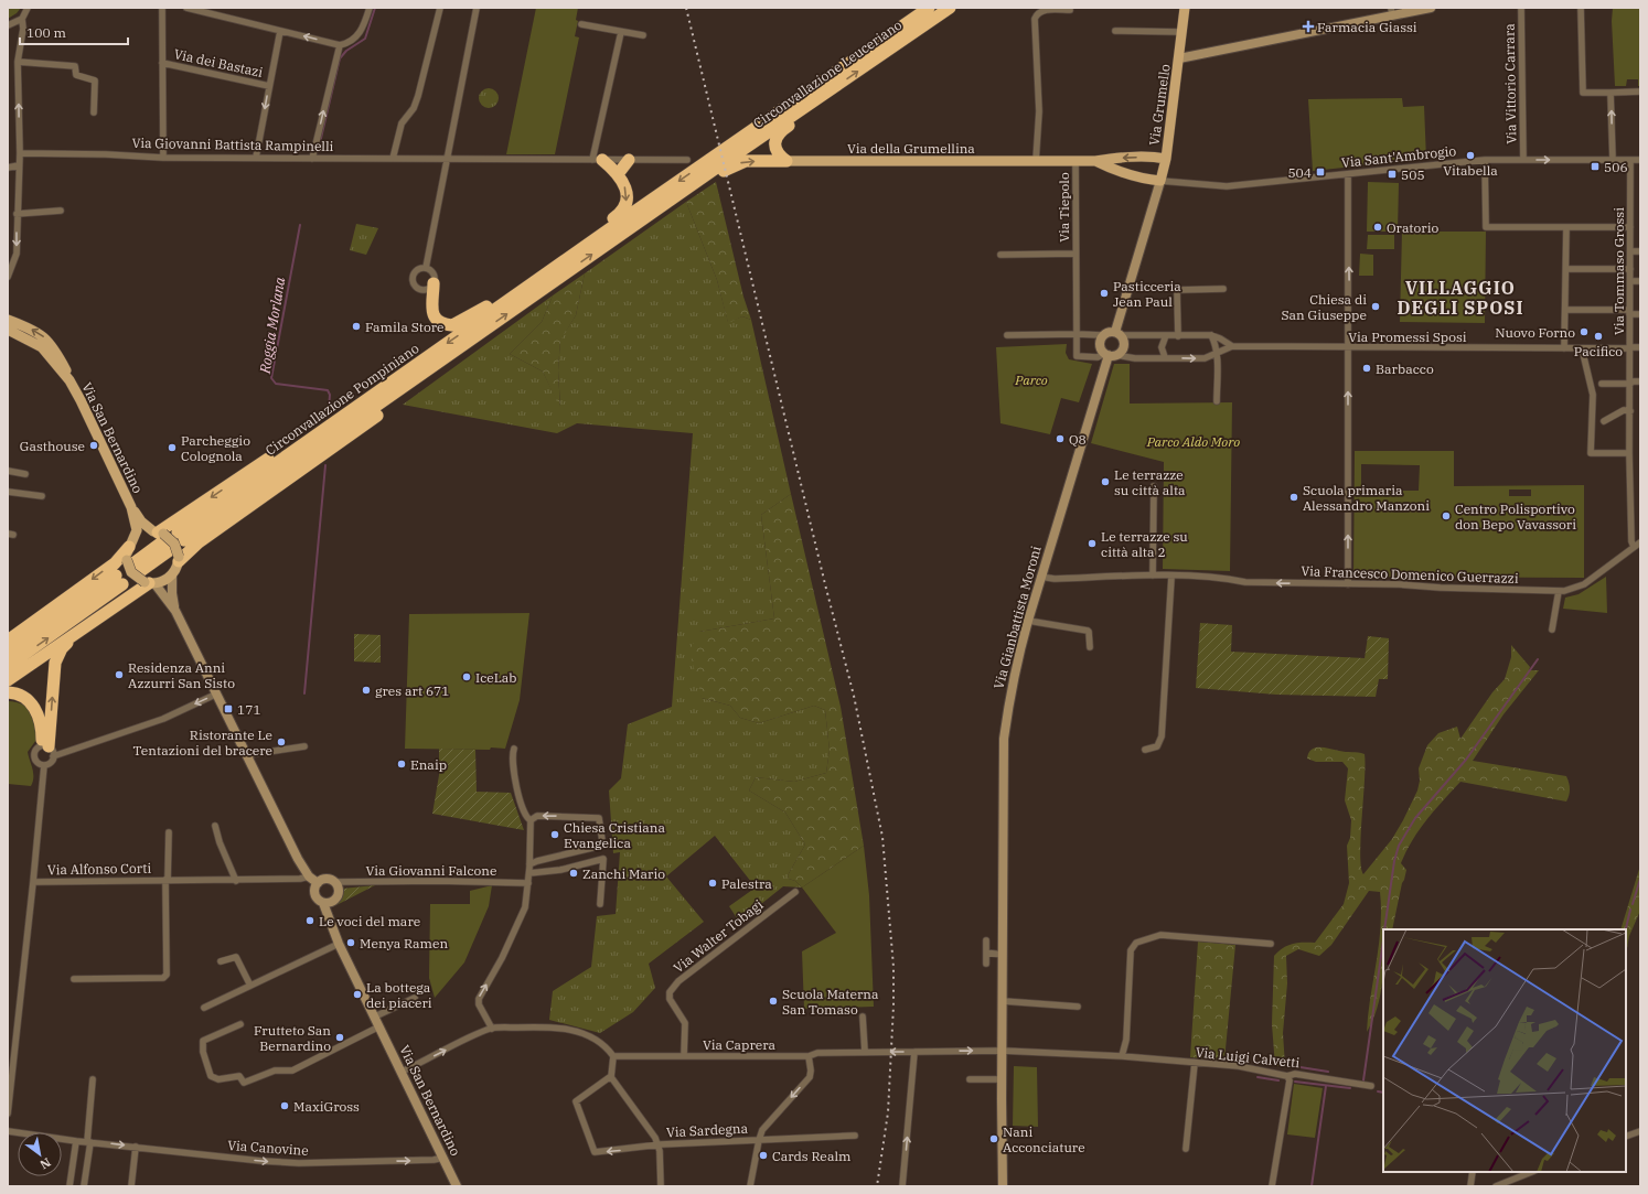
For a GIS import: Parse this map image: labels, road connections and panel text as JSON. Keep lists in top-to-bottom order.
{
  "streets": {
    "highway": ["Circonvallazione Leuceriano", "Circonvallazione Pompiniano"],
    "main road": [
      "Via Grumello",
      "Via della Grumellina",
      "Via San Bernardino",
      "Via Gianbattista Moroni"
    ],
    "street": [
      "Via dei Bastazi",
      "Via Vittorio Carrara",
      "Via Giovanni Battista Rampinelli",
      "Via Sant'Ambrogio",
      "Via Tiepolo",
      "Via Tommaso Grossi",
      "Via Promessi Sposi",
      "Via Francesco Domenico Guerrazzi",
      "Via Alfonso Corti",
      "Via Giovanni Falcone",
      "Via Walter Tobagi",
      "Via Caprera",
      "Via Luigi Calvetti",
      "Via Sardegna",
      "Via Canovine"
    ]
  },
  "crossings": [
    ["Via dei Bastazi", "Via Giovanni Battista Rampinelli"],
    ["Circonvallazione Leuceriano", "Circonvallazione Pompiniano"],
    ["Via Vittorio Carrara", "Via Sant'Ambrogio"],
    ["Via Grumello", "Via della Grumellina"],
    ["Via Grumello", "Via Sant'Ambrogio"],
    ["Via Grumello", "Via Gianbattista Moroni"],
    ["Via della Grumellina", "Via Sant'Ambrogio"],
    ["Via della Grumellina", "Via Tiepolo"],
    ["Via della Grumellina", "Via Gianbattista Moroni"],
    ["Via Sant'Ambrogio", "Via Tommaso Grossi"],
    ["Via Sant'Ambrogio", "Via Gianbattista Moroni"],
    ["Via Tiepolo", "Via Promessi Sposi"],
    ["Via Tiepolo", "Via Gianbattista Moroni"],
    ["Via Tommaso Grossi", "Via Promessi Sposi"],
    ["Via Tommaso Grossi", "Via Francesco Domenico Guerrazzi"],
    ["Via Promessi Sposi", "Via Gianbattista Moroni"],
    ["Via San Bernardino", "Via Giovanni Falcone"],
    ["Via San Bernardino", "Via Canovine"],
    ["Via Francesco Domenico Guerrazzi", "Via Gianbattista Moroni"],
    ["Via Gianbattista Moroni", "Via Luigi Calvetti"],
    ["Via Walter Tobagi", "Via Caprera"],
    ["Via Caprera", "Via Luigi Calvetti"],
    ["Via Caprera", "Via Sardegna"]
  ],
  "one_way": ["Via Canovine"],
  "districts": ["VILLAGGIO DEGLI SPOSI"],
  "water": ["Roggia Morlana"],
  "parks": ["Parco", "Parco Aldo Moro"],
  "places": {
    "health": ["Farmacia Giassi"],
    "other": [
      "Vitabella",
      "Oratorio",
      "Pasticceria Jean Paul",
      "Chiesa di San Giuseppe",
      "Famila Store",
      "Nuovo Forno",
      "Pacifico",
      "Barbacco",
      "Q8",
      "Gasthouse",
      "Parcheggio Colognola",
      "Le terrazze su città alta",
      "Scuola primaria Alessandro Manzoni",
      "Centro Polisportivo don Bepo Vavassori",
      "Le terrazze su città alta 2",
      "Residenza Anni Azzurri San Sisto",
      "IceLab",
      "gres art 671",
      "Ristorante Le Tentazioni del bracere",
      "Enaip",
      "Chiesa Cristiana Evangelica",
      "Zanchi Mario",
      "Palestra",
      "Le voci del mare",
      "Menya Ramen",
      "La bottega dei piaceri",
      "Scuola Materna San Tomaso",
      "Frutteto San Bernardino",
      "MaxiGross",
      "Nani Acconciature",
      "Cards Realm"
    ],
    "transit": [
      "506",
      "504",
      "505",
      "171"
    ]
  },
  "scale_bar": "100 m",
  "north": "bottom right"
}
